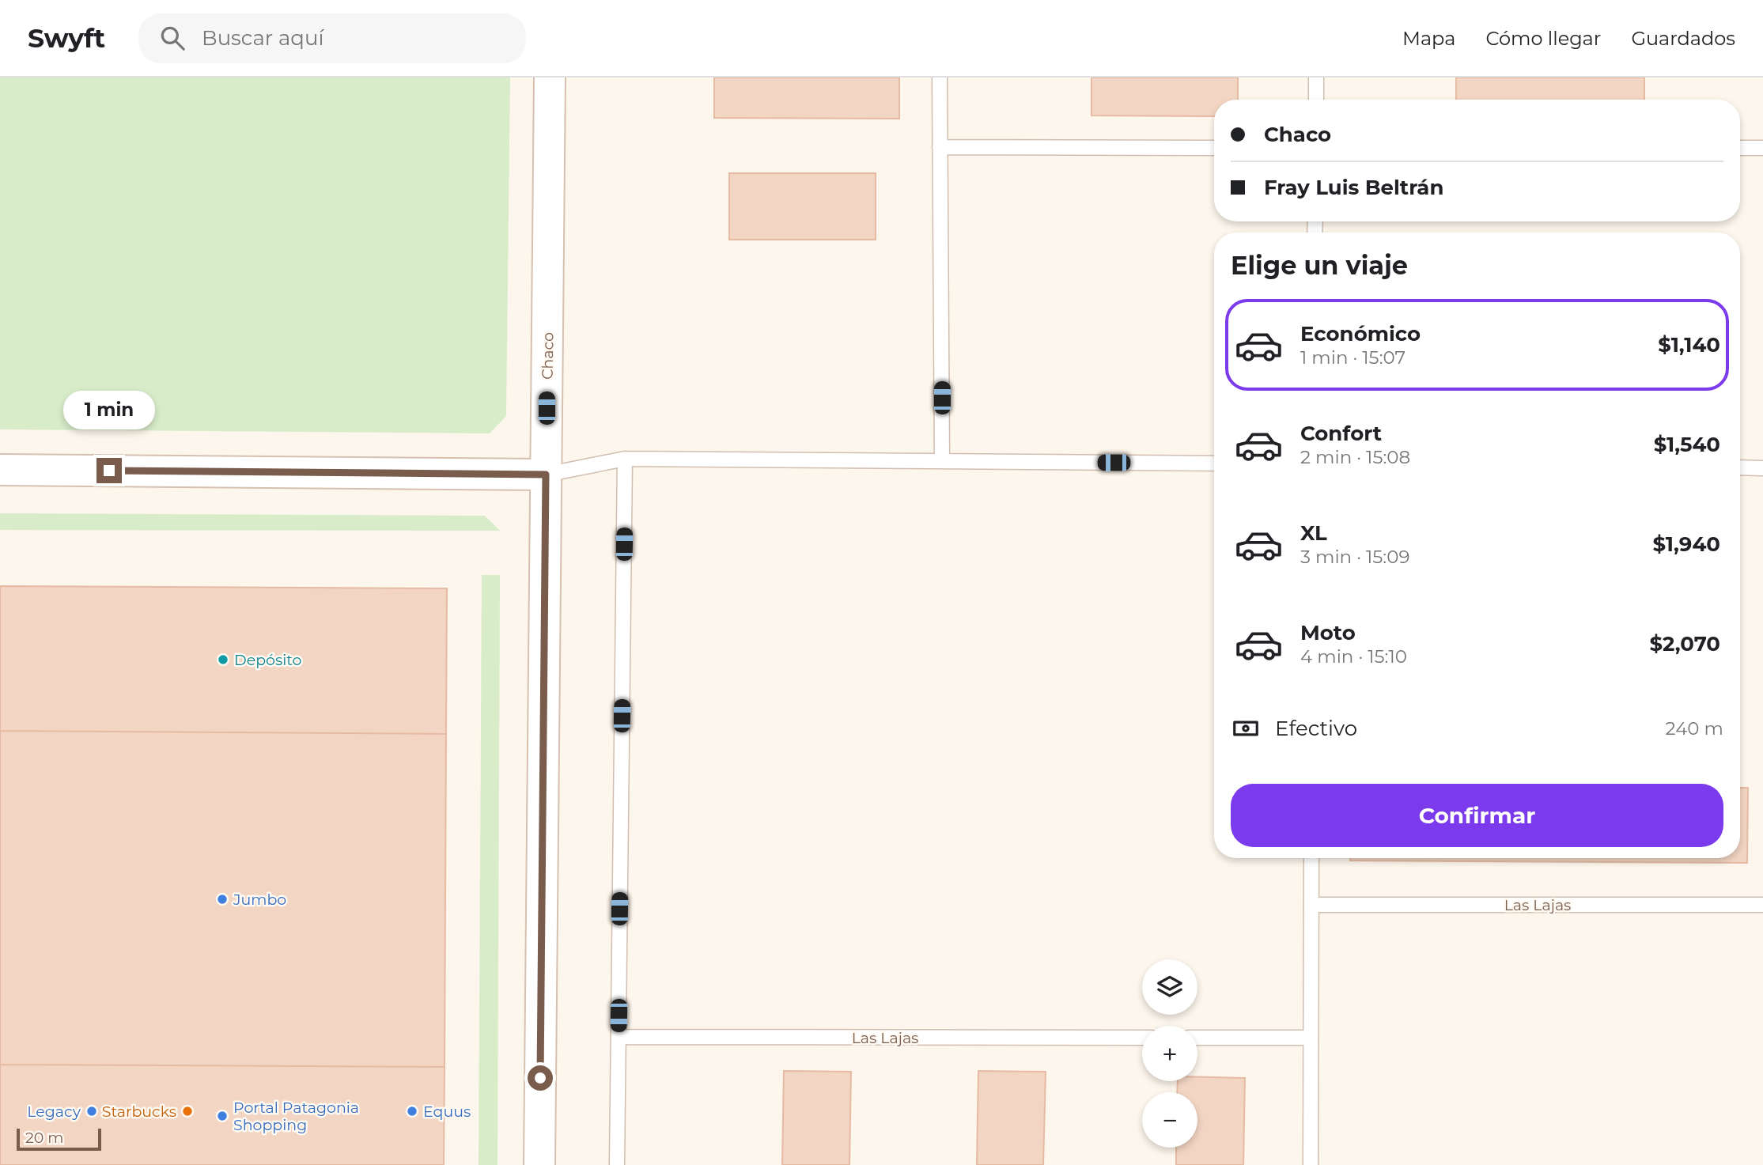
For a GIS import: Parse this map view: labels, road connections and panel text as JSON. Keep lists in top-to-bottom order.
{
  "streets": {
    "street": ["Chaco"],
    "lane": ["Las Lajas"]
  },
  "places": [
    "Depósito",
    "Jumbo",
    "Legacy",
    "Starbucks",
    "Equus",
    "Portal Patagonia Shopping"
  ],
  "scale_bar": "20 m",
  "page": {
    "header": "Swyft",
    "search": "Buscar aquí",
    "nav": ["Mapa", "Cómo llegar", "Guardados"],
    "banner": ["Chaco", "Fray Luis Beltrán"],
    "heading": "Elige un viaje",
    "list": [
      {
        "name": "Económico",
        "note": "1 min · 15:07",
        "value": "$1,140"
      },
      {
        "name": "Confort",
        "note": "2 min · 15:08",
        "value": "$1,540"
      },
      {
        "name": "XL",
        "note": "3 min · 15:09",
        "value": "$1,940"
      },
      {
        "name": "Moto",
        "note": "4 min · 15:10",
        "value": "$2,070"
      }
    ],
    "bubble": "1 min",
    "pay": ["Efectivo", "240 m"],
    "buttons": "Confirmar",
    "map_buttons": ["+", "−"],
    "scale": "20 m"
  }
}
